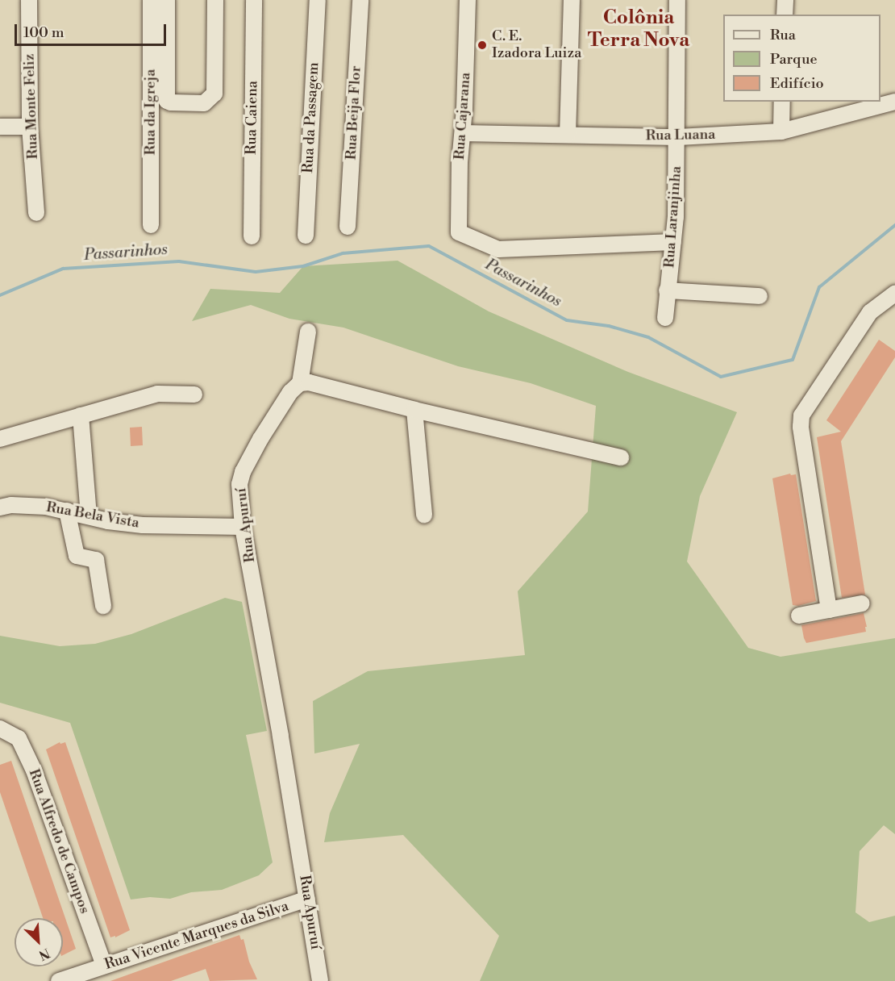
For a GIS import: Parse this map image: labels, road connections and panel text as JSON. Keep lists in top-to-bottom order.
{
  "streets": {
    "street": [
      "Rua Monte Feliz",
      "Rua da Igreja",
      "Rua Beija Flor",
      "Rua Cajarana",
      "Rua Caiena",
      "Rua da Passagem",
      "Rua Luana",
      "Rua Laranjinha",
      "Rua Bela Vista",
      "Rua Apuruí",
      "Rua Alfredo de Campos",
      "Rua Vicente Marques da Silva"
    ]
  },
  "crossings": [
    ["Rua Cajarana", "Rua Luana"],
    ["Rua Cajarana", "Rua Laranjinha"],
    ["Rua Luana", "Rua Laranjinha"],
    ["Rua Bela Vista", "Rua Apuruí"],
    ["Rua Apuruí", "Rua Vicente Marques da Silva"],
    ["Rua Alfredo de Campos", "Rua Vicente Marques da Silva"]
  ],
  "districts": ["Colônia Terra Nova"],
  "water": ["Passarinhos"],
  "places": ["C. E. Izadora Luiza"],
  "legend": ["Rua", "Parque", "Edifício"],
  "scale_bar": "100 m",
  "north": "bottom right"
}
